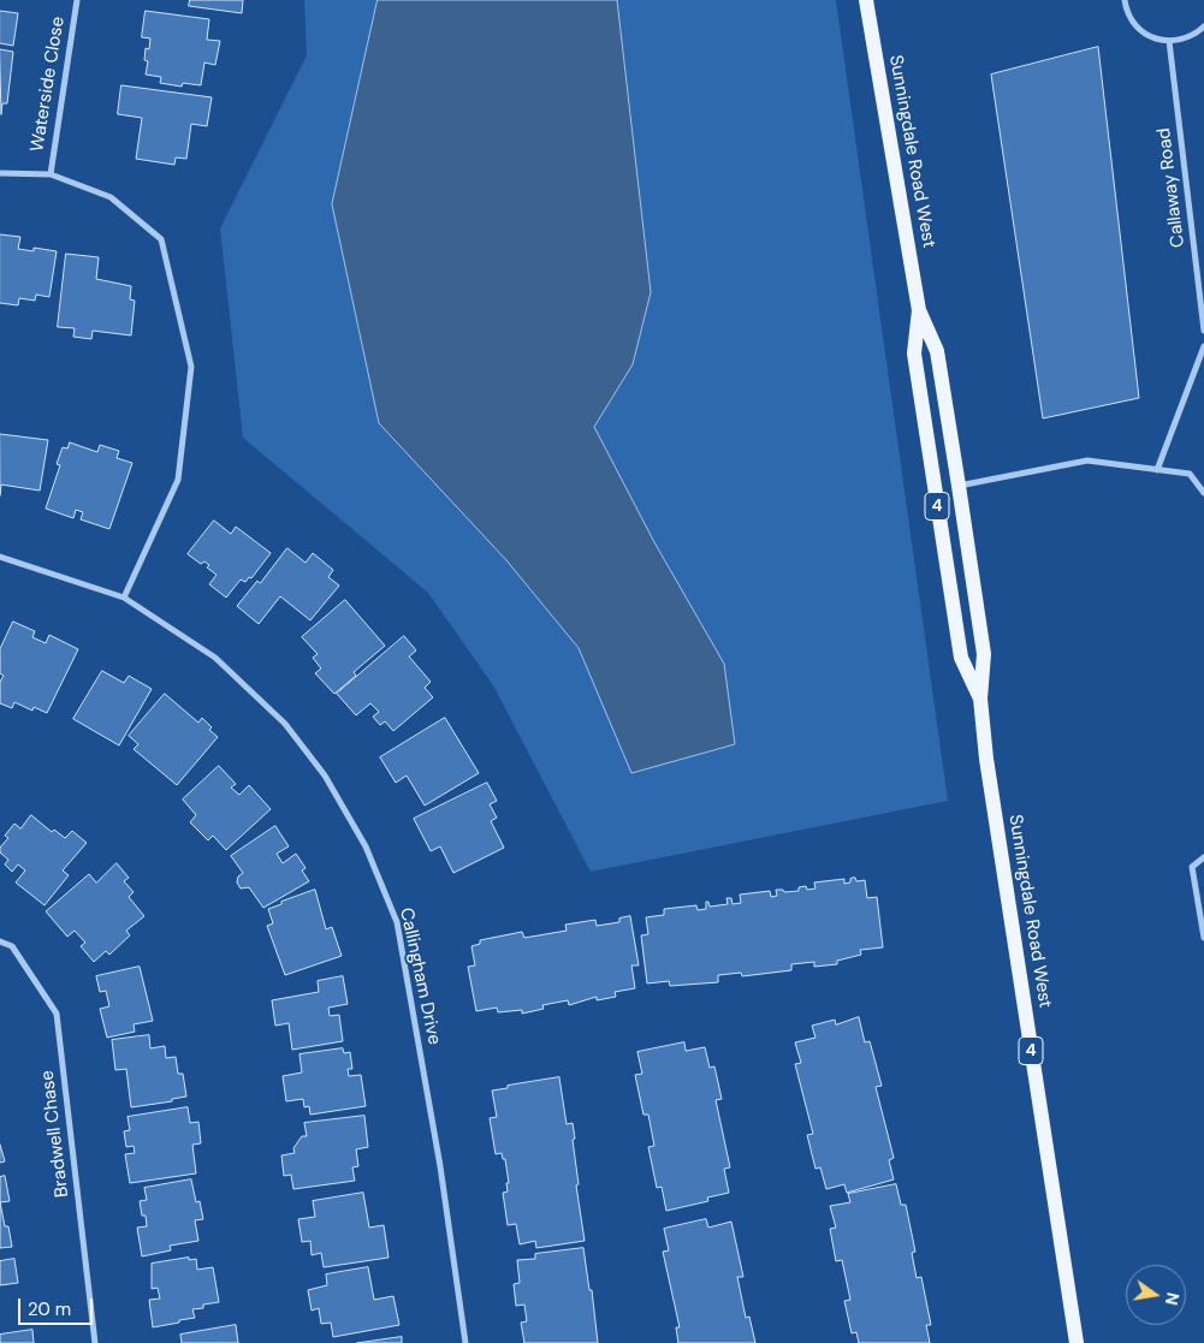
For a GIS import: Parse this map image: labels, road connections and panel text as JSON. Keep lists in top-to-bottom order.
{
  "streets": {
    "main road": ["Sunningdale Road West", "4"],
    "street": [
      "Waterside Close",
      "Callaway Road",
      "Callingham Drive",
      "Bradwell Chase"
    ]
  },
  "scale_bar": "20 m",
  "north": "right"
}
